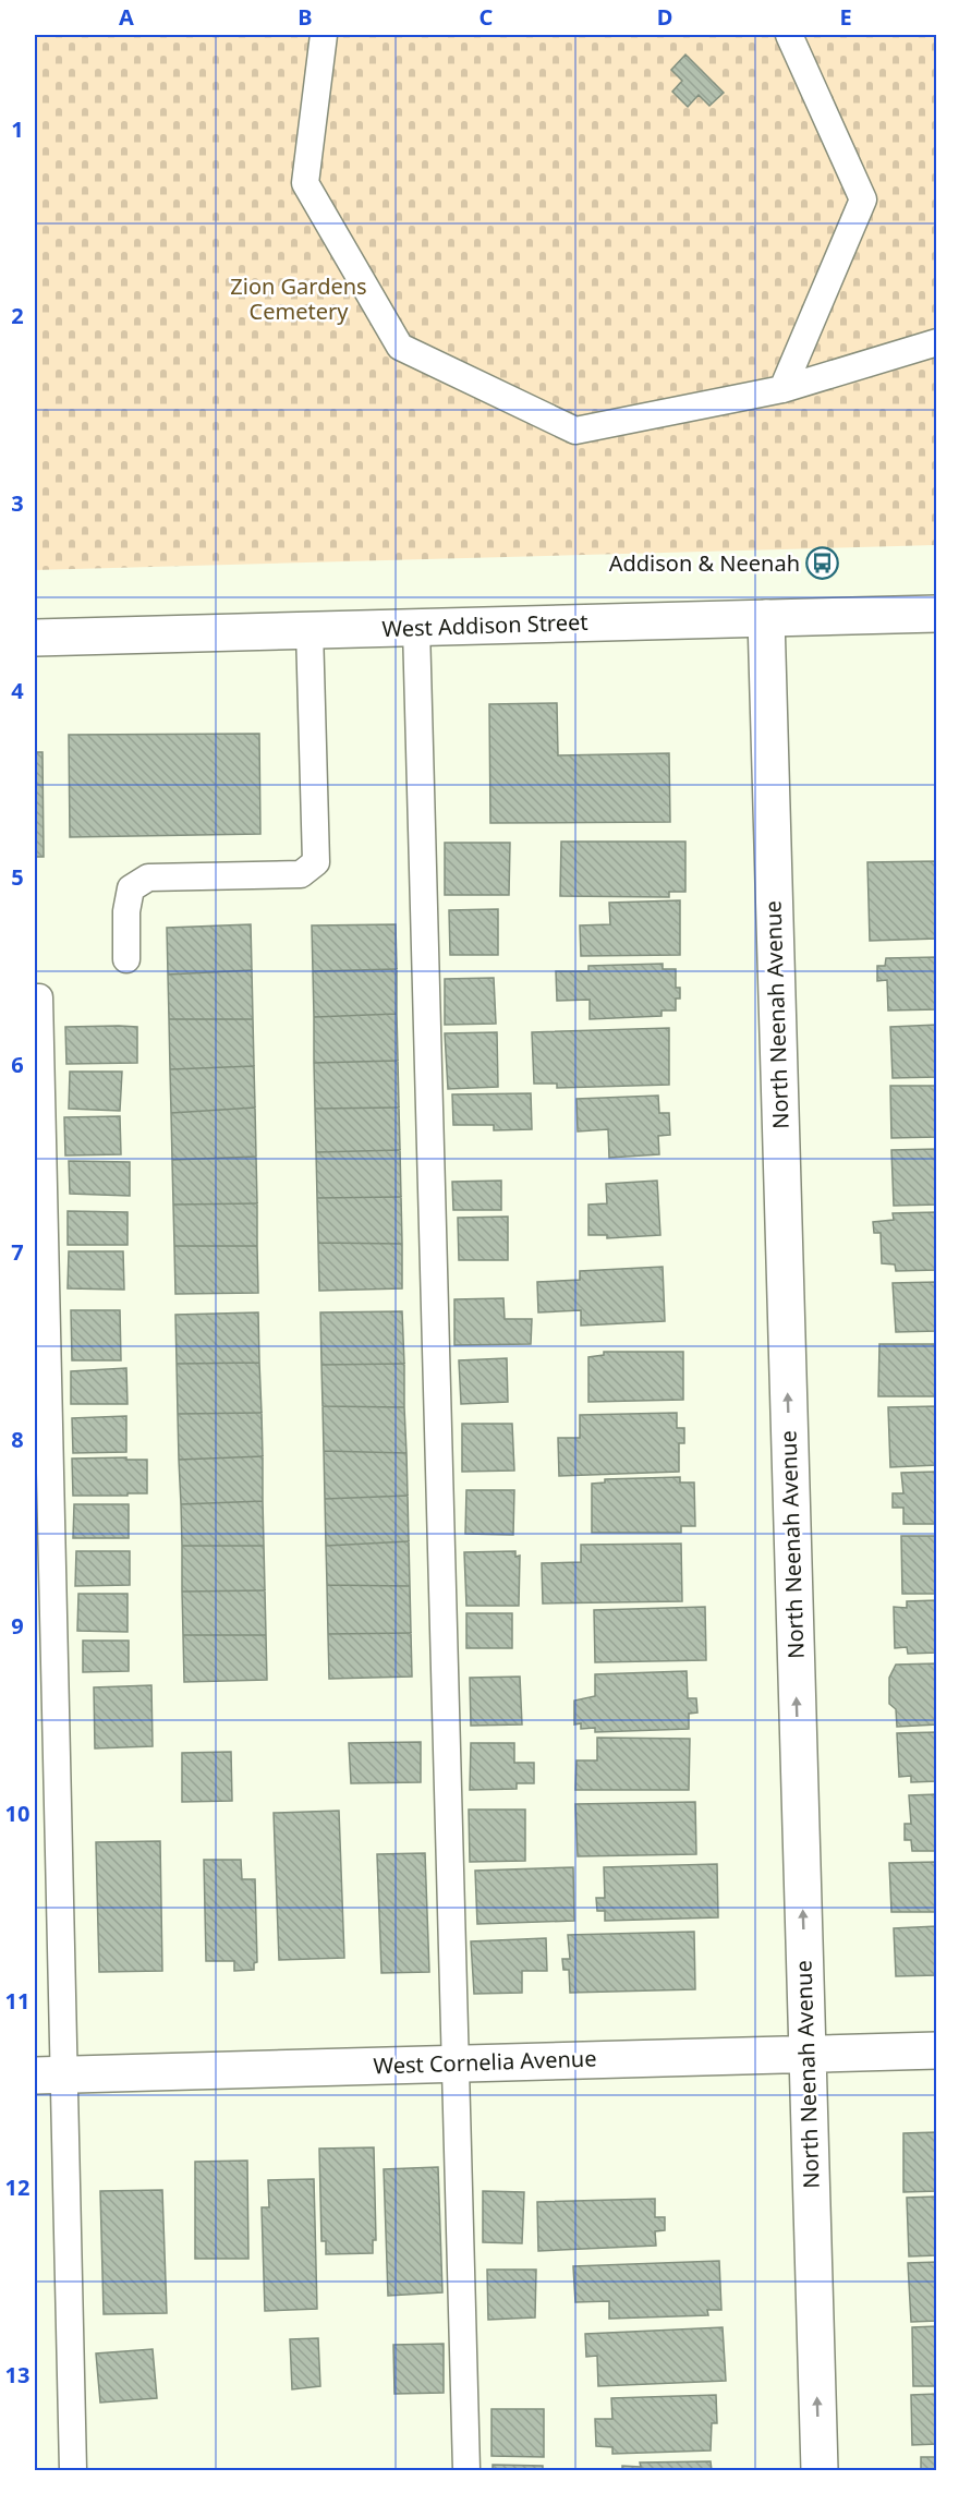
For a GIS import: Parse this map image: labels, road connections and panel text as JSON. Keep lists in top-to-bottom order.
{
  "streets": {
    "street": ["West Addison Street", "North Neenah Avenue", "West Cornelia Avenue"]
  },
  "crossings": [
    ["West Addison Street", "North Neenah Avenue"],
    ["North Neenah Avenue", "West Cornelia Avenue"]
  ],
  "one_way": ["North Neenah Avenue"],
  "parks": ["Zion Gardens Cemetery"],
  "places": {
    "bus stop": ["Addison & Neenah"]
  },
  "grid": {
    "columns": [
      "A",
      "B",
      "C",
      "D",
      "E"
    ],
    "rows": [
      "1",
      "2",
      "3",
      "4",
      "5",
      "6",
      "7",
      "8",
      "9",
      "10",
      "11",
      "12",
      "13"
    ]
  }
}
